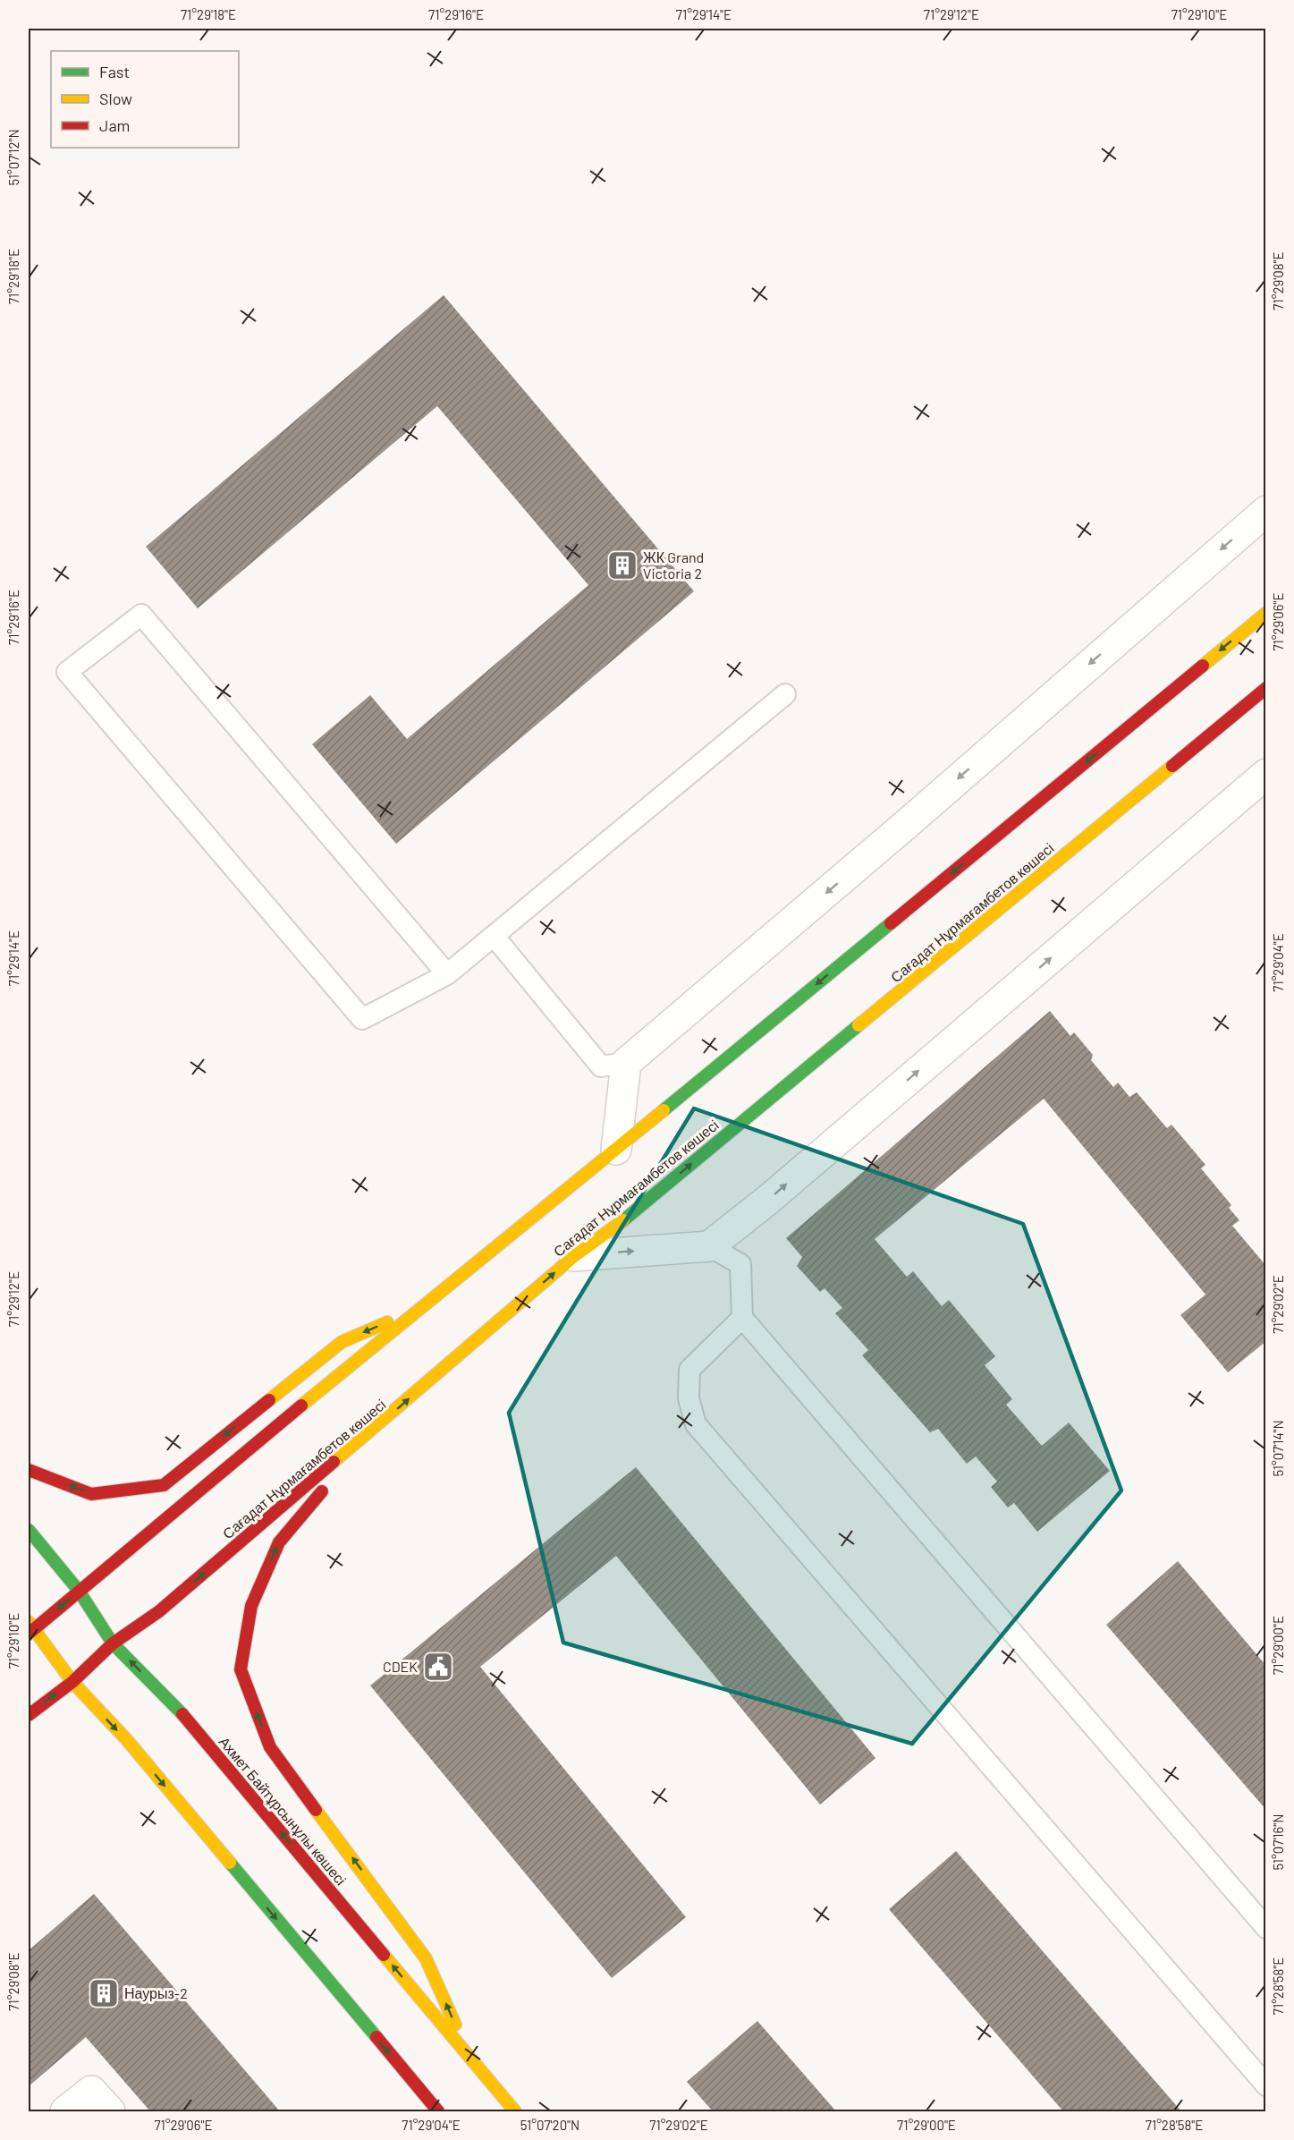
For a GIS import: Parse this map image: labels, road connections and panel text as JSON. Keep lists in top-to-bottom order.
{
  "streets": {
    "street": ["Сағадат Нұрмағамбетов көшесі", "Ахмет Байтұрсынұлы көшесі"]
  },
  "crossings": [
    ["Сағадат Нұрмағамбетов көшесі", "Ахмет Байтұрсынұлы көшесі"]
  ],
  "places": {
    "building": ["ЖК Grand Victoria 2", "Наурыз-2"],
    "public building": ["CDEK"]
  },
  "legend": ["Fast", "Slow", "Jam"],
  "coordinates": [
    "71°29'18\"E",
    "71°29'16\"E",
    "71°29'14\"E",
    "71°29'12\"E",
    "71°29'10\"E",
    "51°07'12\"N",
    "71°29'08\"E",
    "71°29'06\"E",
    "71°29'04\"E",
    "71°29'02\"E",
    "51°07'14\"N",
    "71°29'00\"E",
    "51°07'16\"N",
    "71°28'58\"E",
    "51°07'20\"N"
  ]
}
